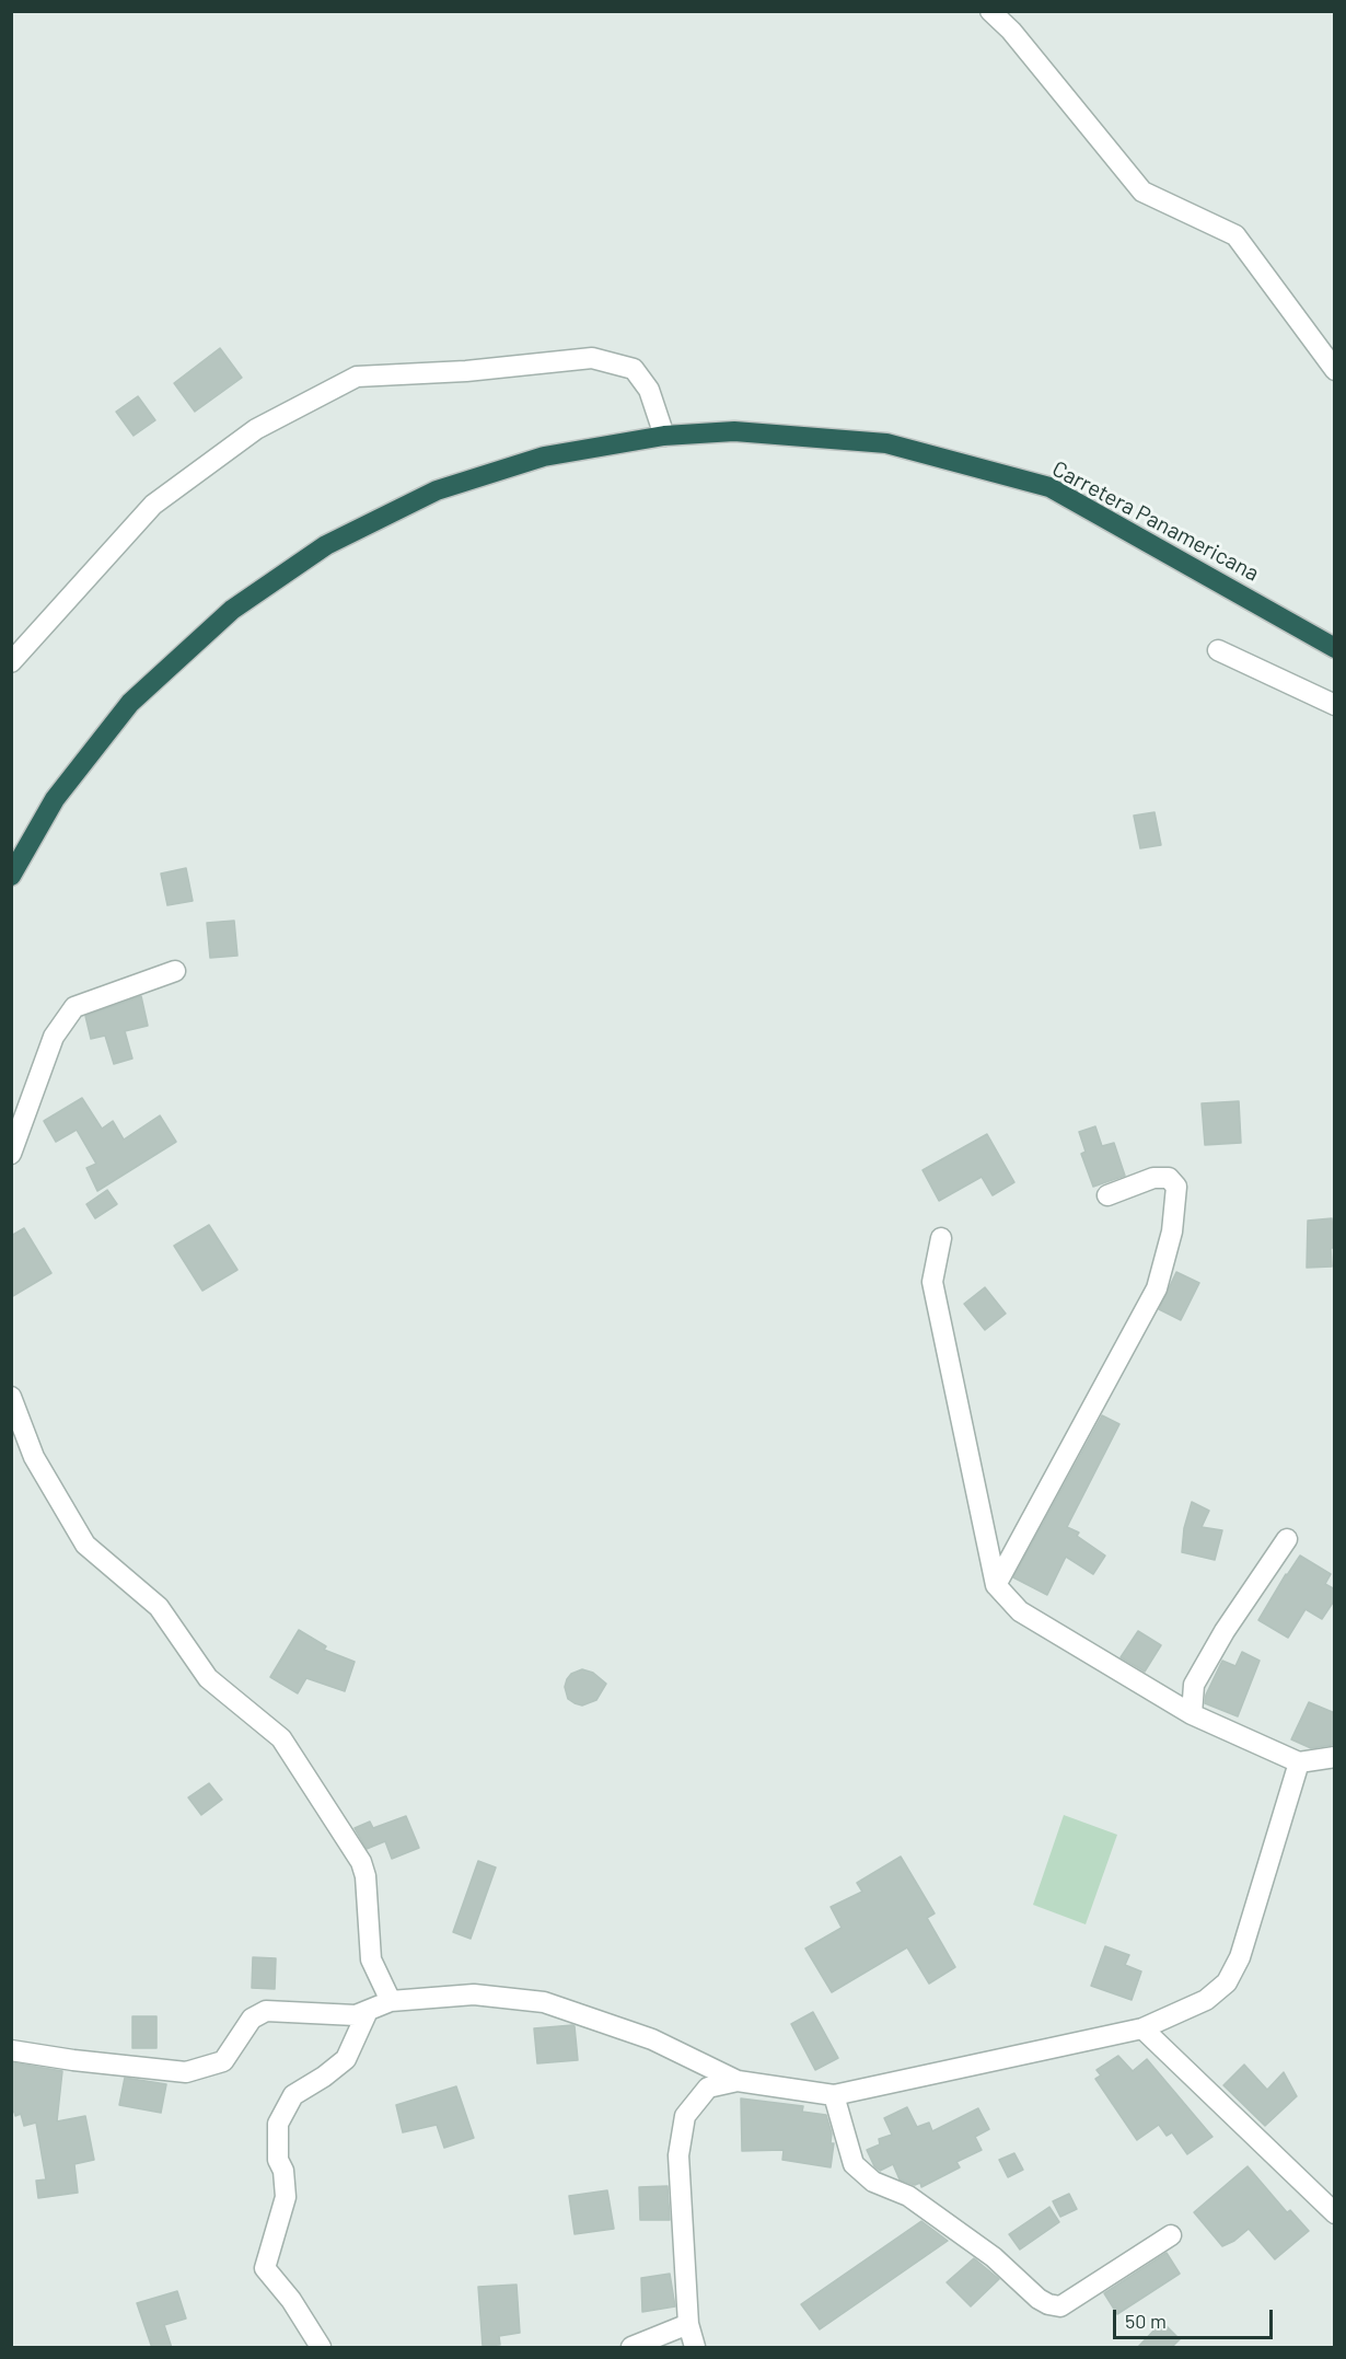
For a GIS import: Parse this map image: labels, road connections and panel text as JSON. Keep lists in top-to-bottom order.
{
  "streets": {
    "highway": ["Carretera Panamericana"]
  },
  "scale_bar": "50 m"
}
